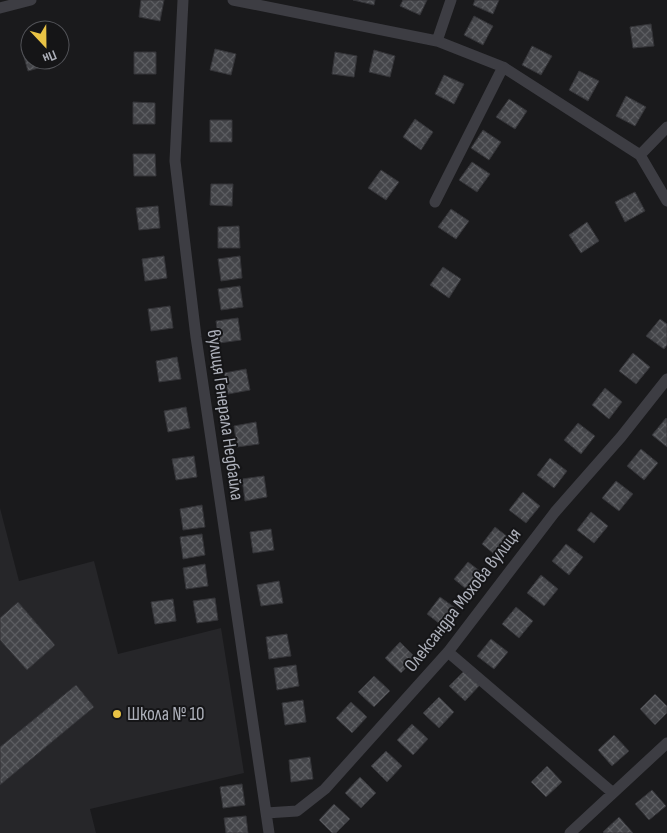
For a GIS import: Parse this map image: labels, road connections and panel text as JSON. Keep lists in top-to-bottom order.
{
  "streets": {
    "street": ["вулиця Генерала Недбайла", "Олександра Мохова вулиця"]
  },
  "crossings": [
    ["вулиця Генерала Недбайла", "Олександра Мохова вулиця"]
  ],
  "places": ["Школа № 10"],
  "north": "bottom"
}
